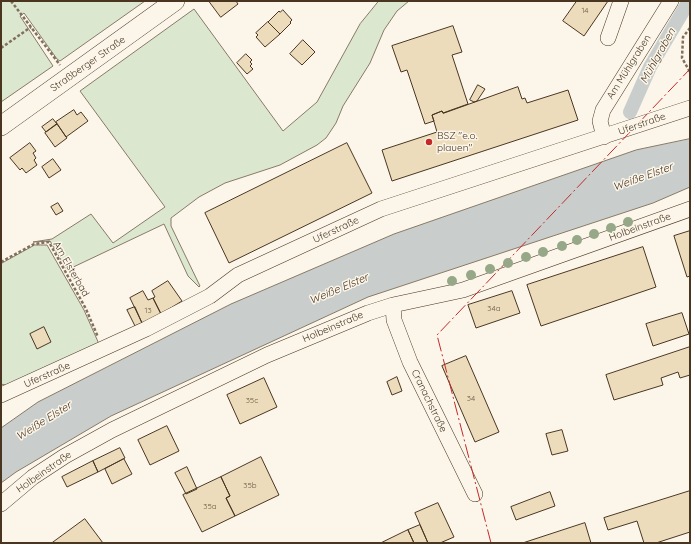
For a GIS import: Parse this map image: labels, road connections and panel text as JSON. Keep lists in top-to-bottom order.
{
  "streets": {
    "main road": ["Straßberger Straße"],
    "street": [
      "Am Mühlgraben",
      "Uferstraße",
      "Holbeinstraße",
      "Cranachstraße"
    ],
    "path": ["Am Elsterbad"]
  },
  "crossings": [
    ["Am Mühlgraben", "Uferstraße"],
    ["Uferstraße", "Am Elsterbad"],
    ["Holbeinstraße", "Cranachstraße"]
  ],
  "water": ["Mühlgraben", "Weiße Elster"],
  "places": ["BSZ \"e.o. plauen\""],
  "house_numbers": [
    "14",
    "34a",
    "13",
    "34",
    "35c",
    "35b",
    "35a"
  ]
}
